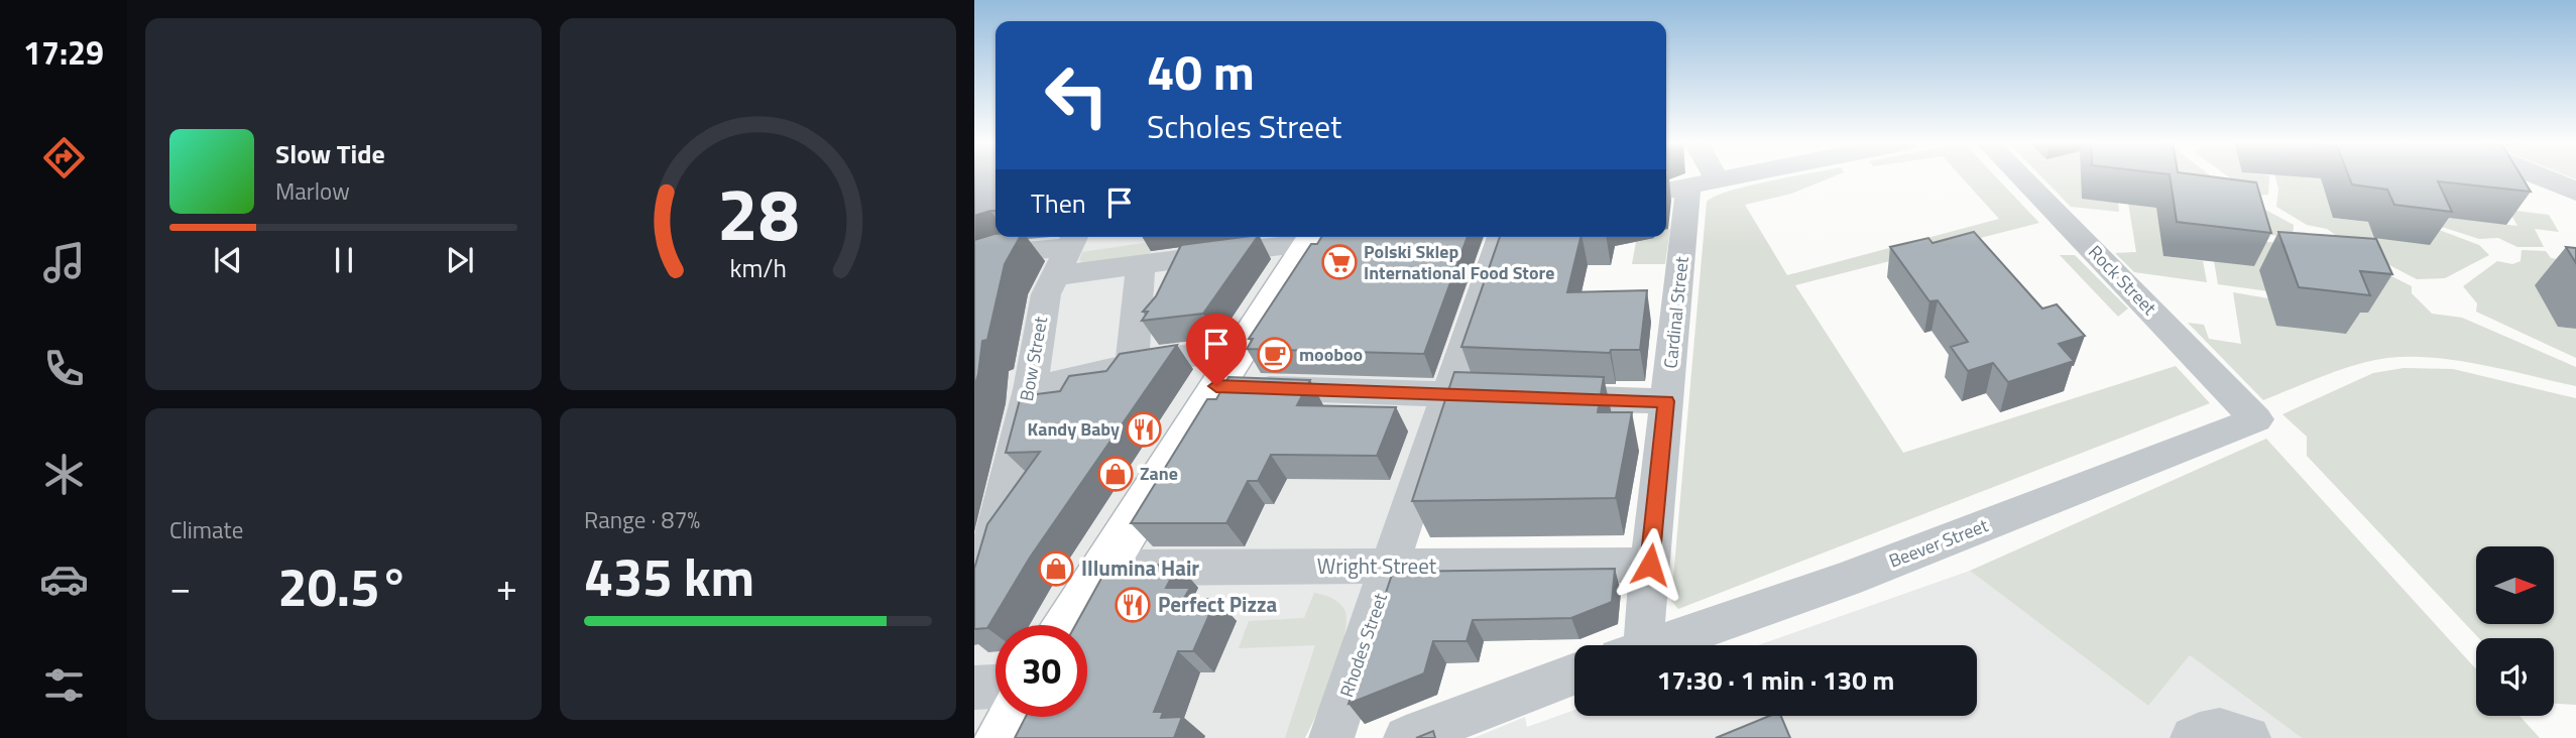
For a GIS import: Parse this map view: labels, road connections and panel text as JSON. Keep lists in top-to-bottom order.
{
  "streets": {
    "street": [
      "Rock Street",
      "Cardinal Street",
      "Bow Street",
      "Beever Street",
      "Wright Street",
      "Rhodes Street"
    ]
  },
  "crossings": [
    ["Rock Street", "Beever Street"],
    ["Cardinal Street", "Wright Street"],
    ["Wright Street", "Rhodes Street"]
  ],
  "places": {
    "supermarket": ["Polski Sklep International Food Store"],
    "cafe": ["mooboo"],
    "restaurant": ["Kandy Baby", "Perfect Pizza"],
    "shop": ["Zane", "Illumina Hair"]
  },
  "north": "right",
  "page": {
    "tabs": "17:29",
    "turn": ["40 m", "Scholes Street"],
    "song": ["Slow Tide", "Marlow"],
    "then": "Then",
    "tile": [
      "Climate",
      ["Range · 87%", "435 km"]
    ],
    "heat": ["−", "20.5°", "+"],
    "limit": "30",
    "trip": "17:30 · 1 min · 130 m",
    "gauge": ["28", "km/h"]
  }
}
